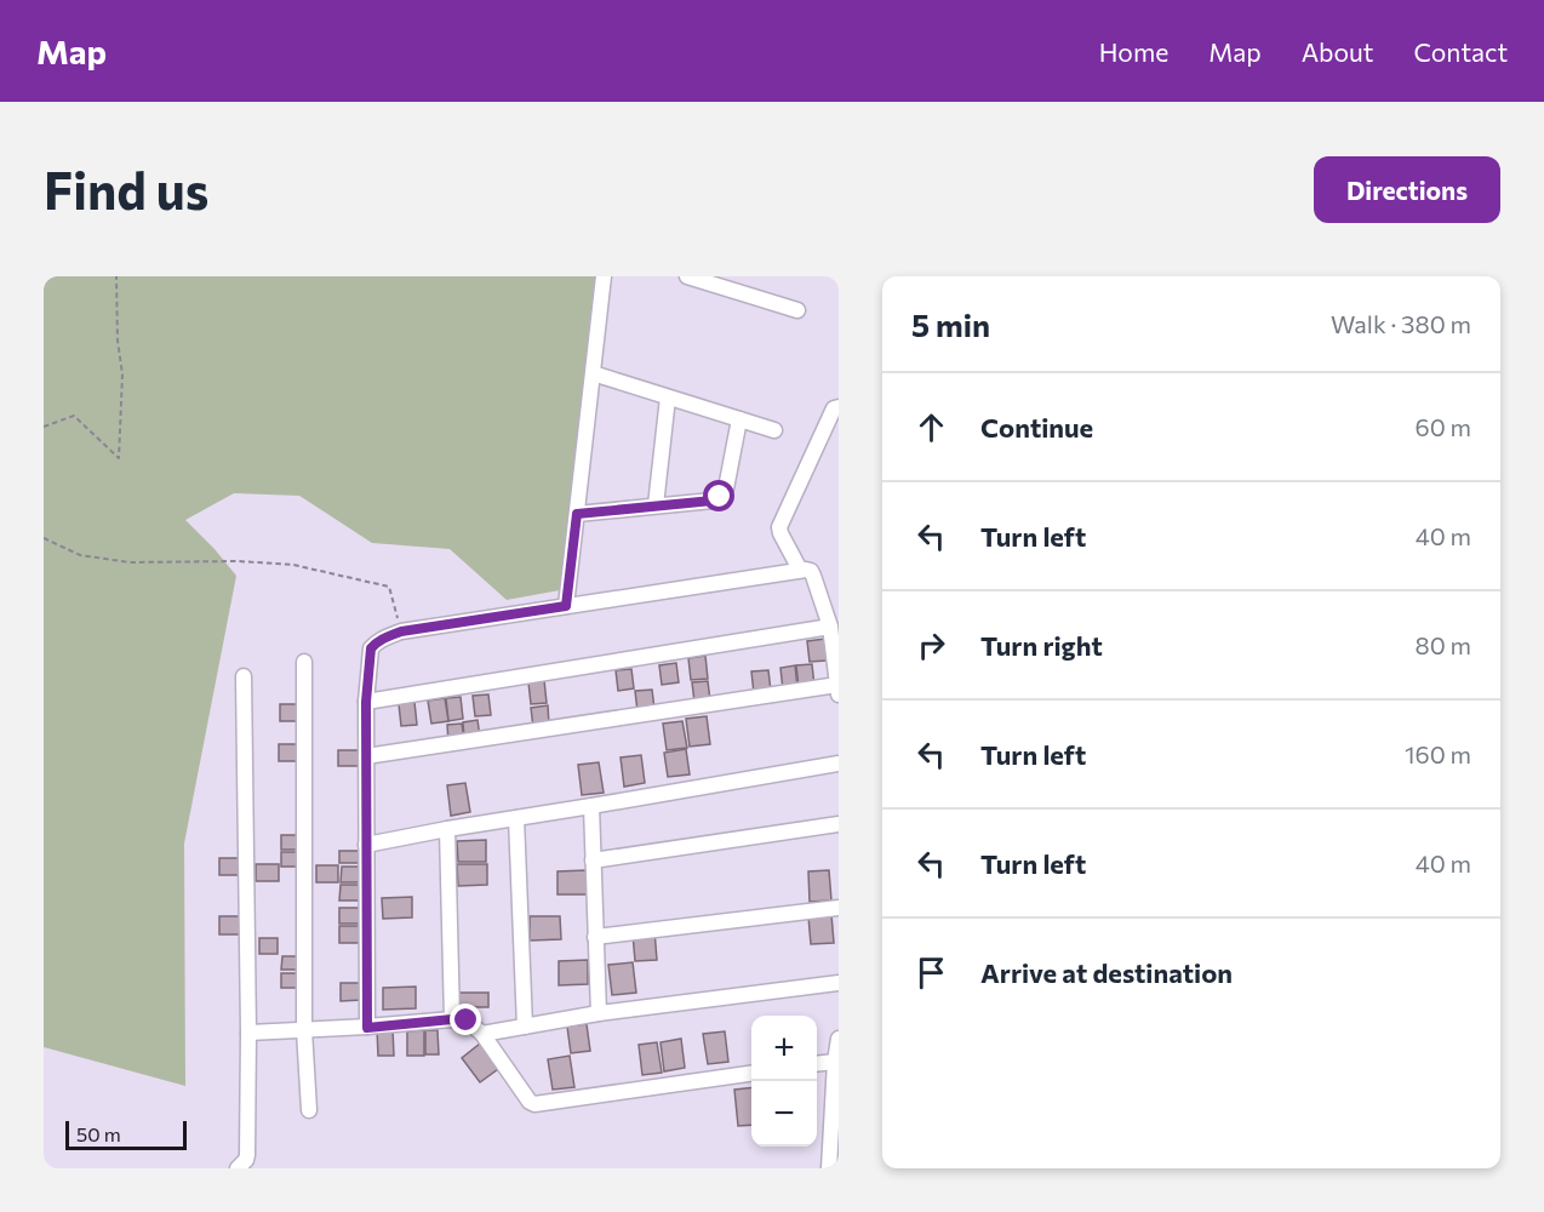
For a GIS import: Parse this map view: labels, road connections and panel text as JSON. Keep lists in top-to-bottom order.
{
  "scale_bar": "50 m",
  "page": {
    "header": "Map",
    "nav": [
      "Home",
      "Map",
      "About",
      "Contact"
    ],
    "buttons": "Directions",
    "title": "Find us",
    "heading": ["5 min", "Walk · 380 m"],
    "list": [
      ["Continue", "60 m"],
      ["Turn left", "40 m"],
      ["Turn right", "80 m"],
      ["Turn left", "160 m"],
      ["Turn left", "40 m"],
      "Arrive at destination"
    ],
    "map_buttons": ["+", "−"],
    "scale": "50 m"
  }
}
